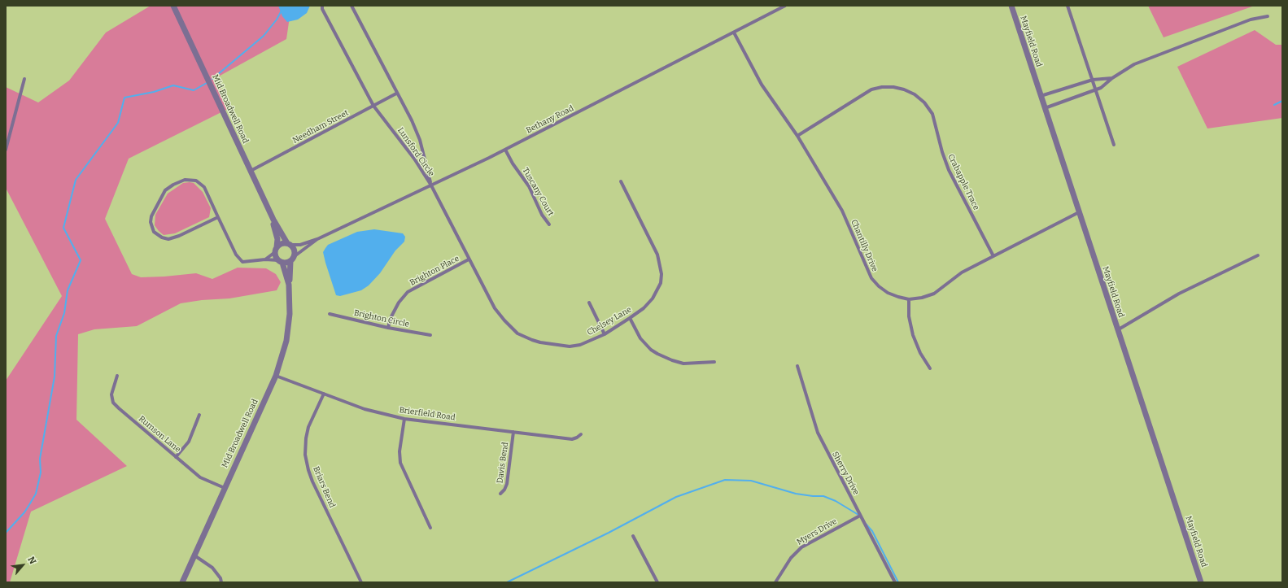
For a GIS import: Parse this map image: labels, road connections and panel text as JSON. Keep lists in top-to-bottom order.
{
  "streets": {
    "street": [
      "Mayfield Road",
      "Mid Broadwell Road",
      "Bethany Road",
      "Needham Street",
      "Lunsford Circle",
      "Crabapple Trace",
      "Tuscany Court",
      "Chantilly Drive",
      "Brighton Place",
      "Brighton Circle",
      "Chelsey Lane",
      "Brierfield Road",
      "Rumson Lane",
      "Davis Bend",
      "Sherry Drive",
      "Briars Bend",
      "Myers Drive"
    ]
  },
  "crossings": [
    ["Mayfield Road", "Chantilly Drive"],
    ["Mid Broadwell Road", "Bethany Road"],
    ["Mid Broadwell Road", "Needham Street"],
    ["Mid Broadwell Road", "Brierfield Road"],
    ["Mid Broadwell Road", "Rumson Lane"],
    ["Bethany Road", "Lunsford Circle"],
    ["Bethany Road", "Tuscany Court"],
    ["Bethany Road", "Chantilly Drive"],
    ["Bethany Road", "Chelsey Lane"],
    ["Needham Street", "Lunsford Circle"],
    ["Lunsford Circle", "Chelsey Lane"],
    ["Crabapple Trace", "Chantilly Drive"],
    ["Brighton Place", "Brighton Circle"],
    ["Brighton Place", "Chelsey Lane"],
    ["Brierfield Road", "Davis Bend"],
    ["Brierfield Road", "Briars Bend"],
    ["Sherry Drive", "Myers Drive"]
  ],
  "north": "top right"
}
